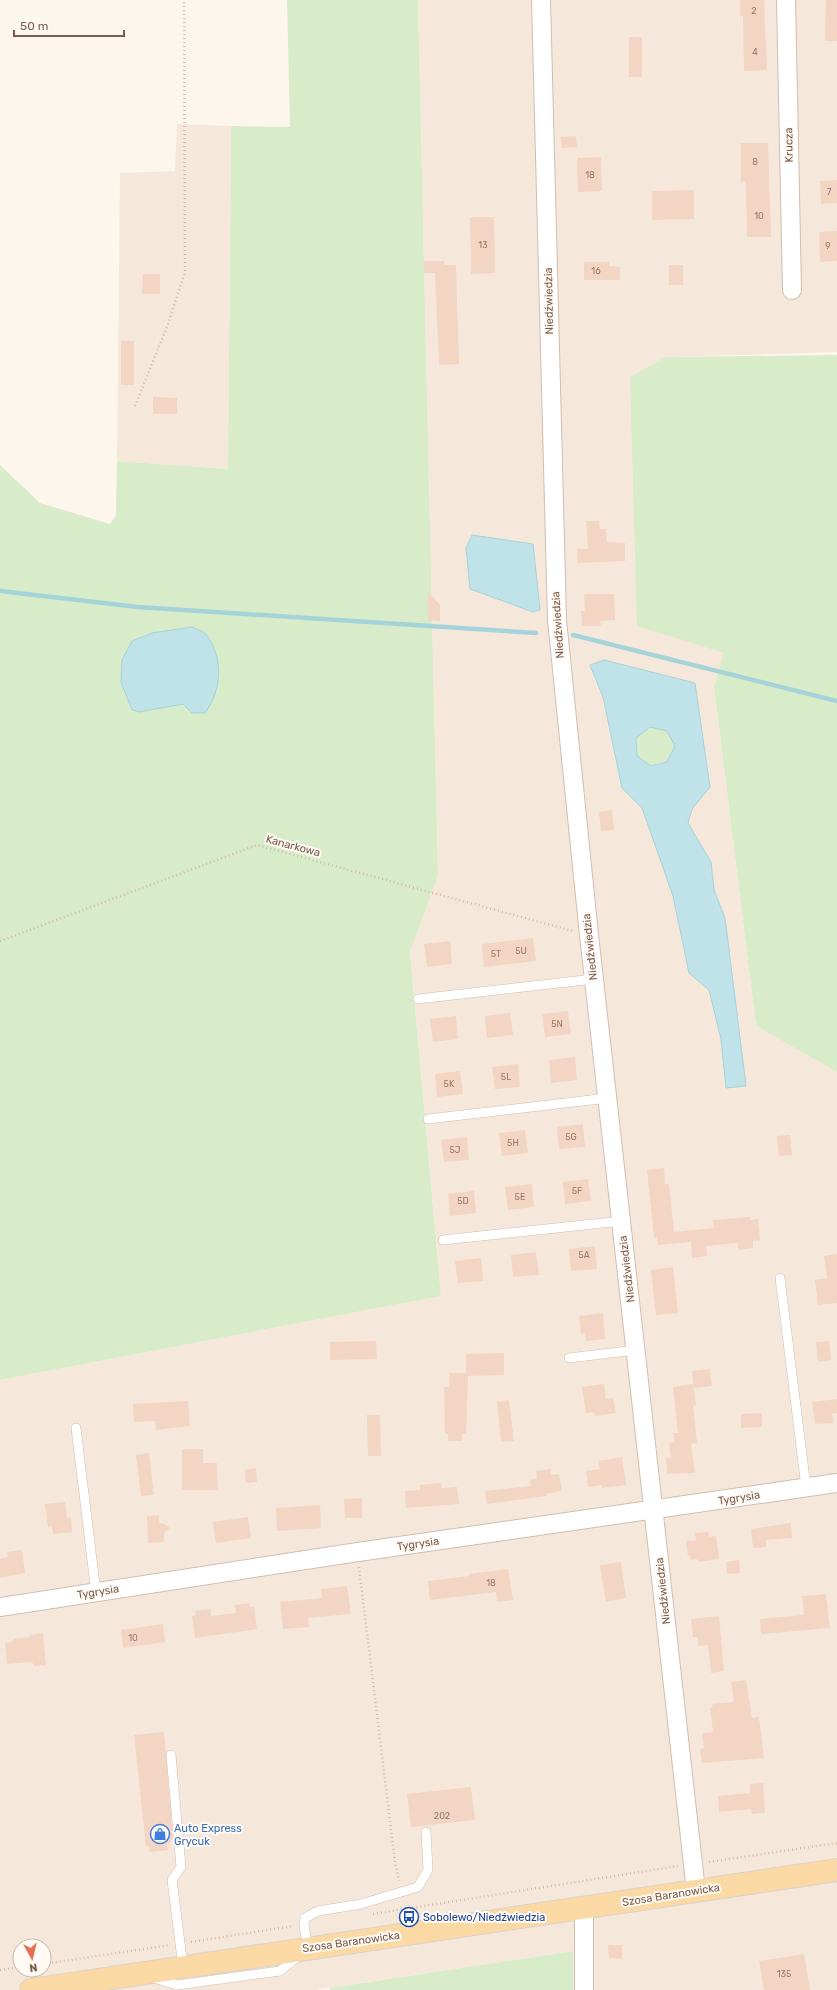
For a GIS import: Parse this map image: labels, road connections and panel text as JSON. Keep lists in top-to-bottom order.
{
  "streets": {
    "main road": ["Szosa Baranowicka"],
    "street": ["Krucza", "Niedźwiedzia", "Tygrysia"],
    "path": ["Kanarkowa"]
  },
  "crossings": [
    ["Niedźwiedzia", "Kanarkowa"],
    ["Niedźwiedzia", "Tygrysia"],
    ["Niedźwiedzia", "Szosa Baranowicka"]
  ],
  "places": {
    "shop": ["Auto Express Grycuk"],
    "bus stop": ["Sobolewo/Niedźwiedzia"]
  },
  "house_numbers": [
    "2",
    "4",
    "8",
    "18",
    "7",
    "10",
    "13",
    "9",
    "16",
    "5U",
    "5T",
    "5N",
    "5L",
    "5K",
    "5G",
    "5H",
    "5J",
    "5F",
    "5E",
    "5D",
    "5A",
    "18",
    "10",
    "202",
    "135"
  ],
  "scale_bar": "50 m",
  "north": "bottom"
}
